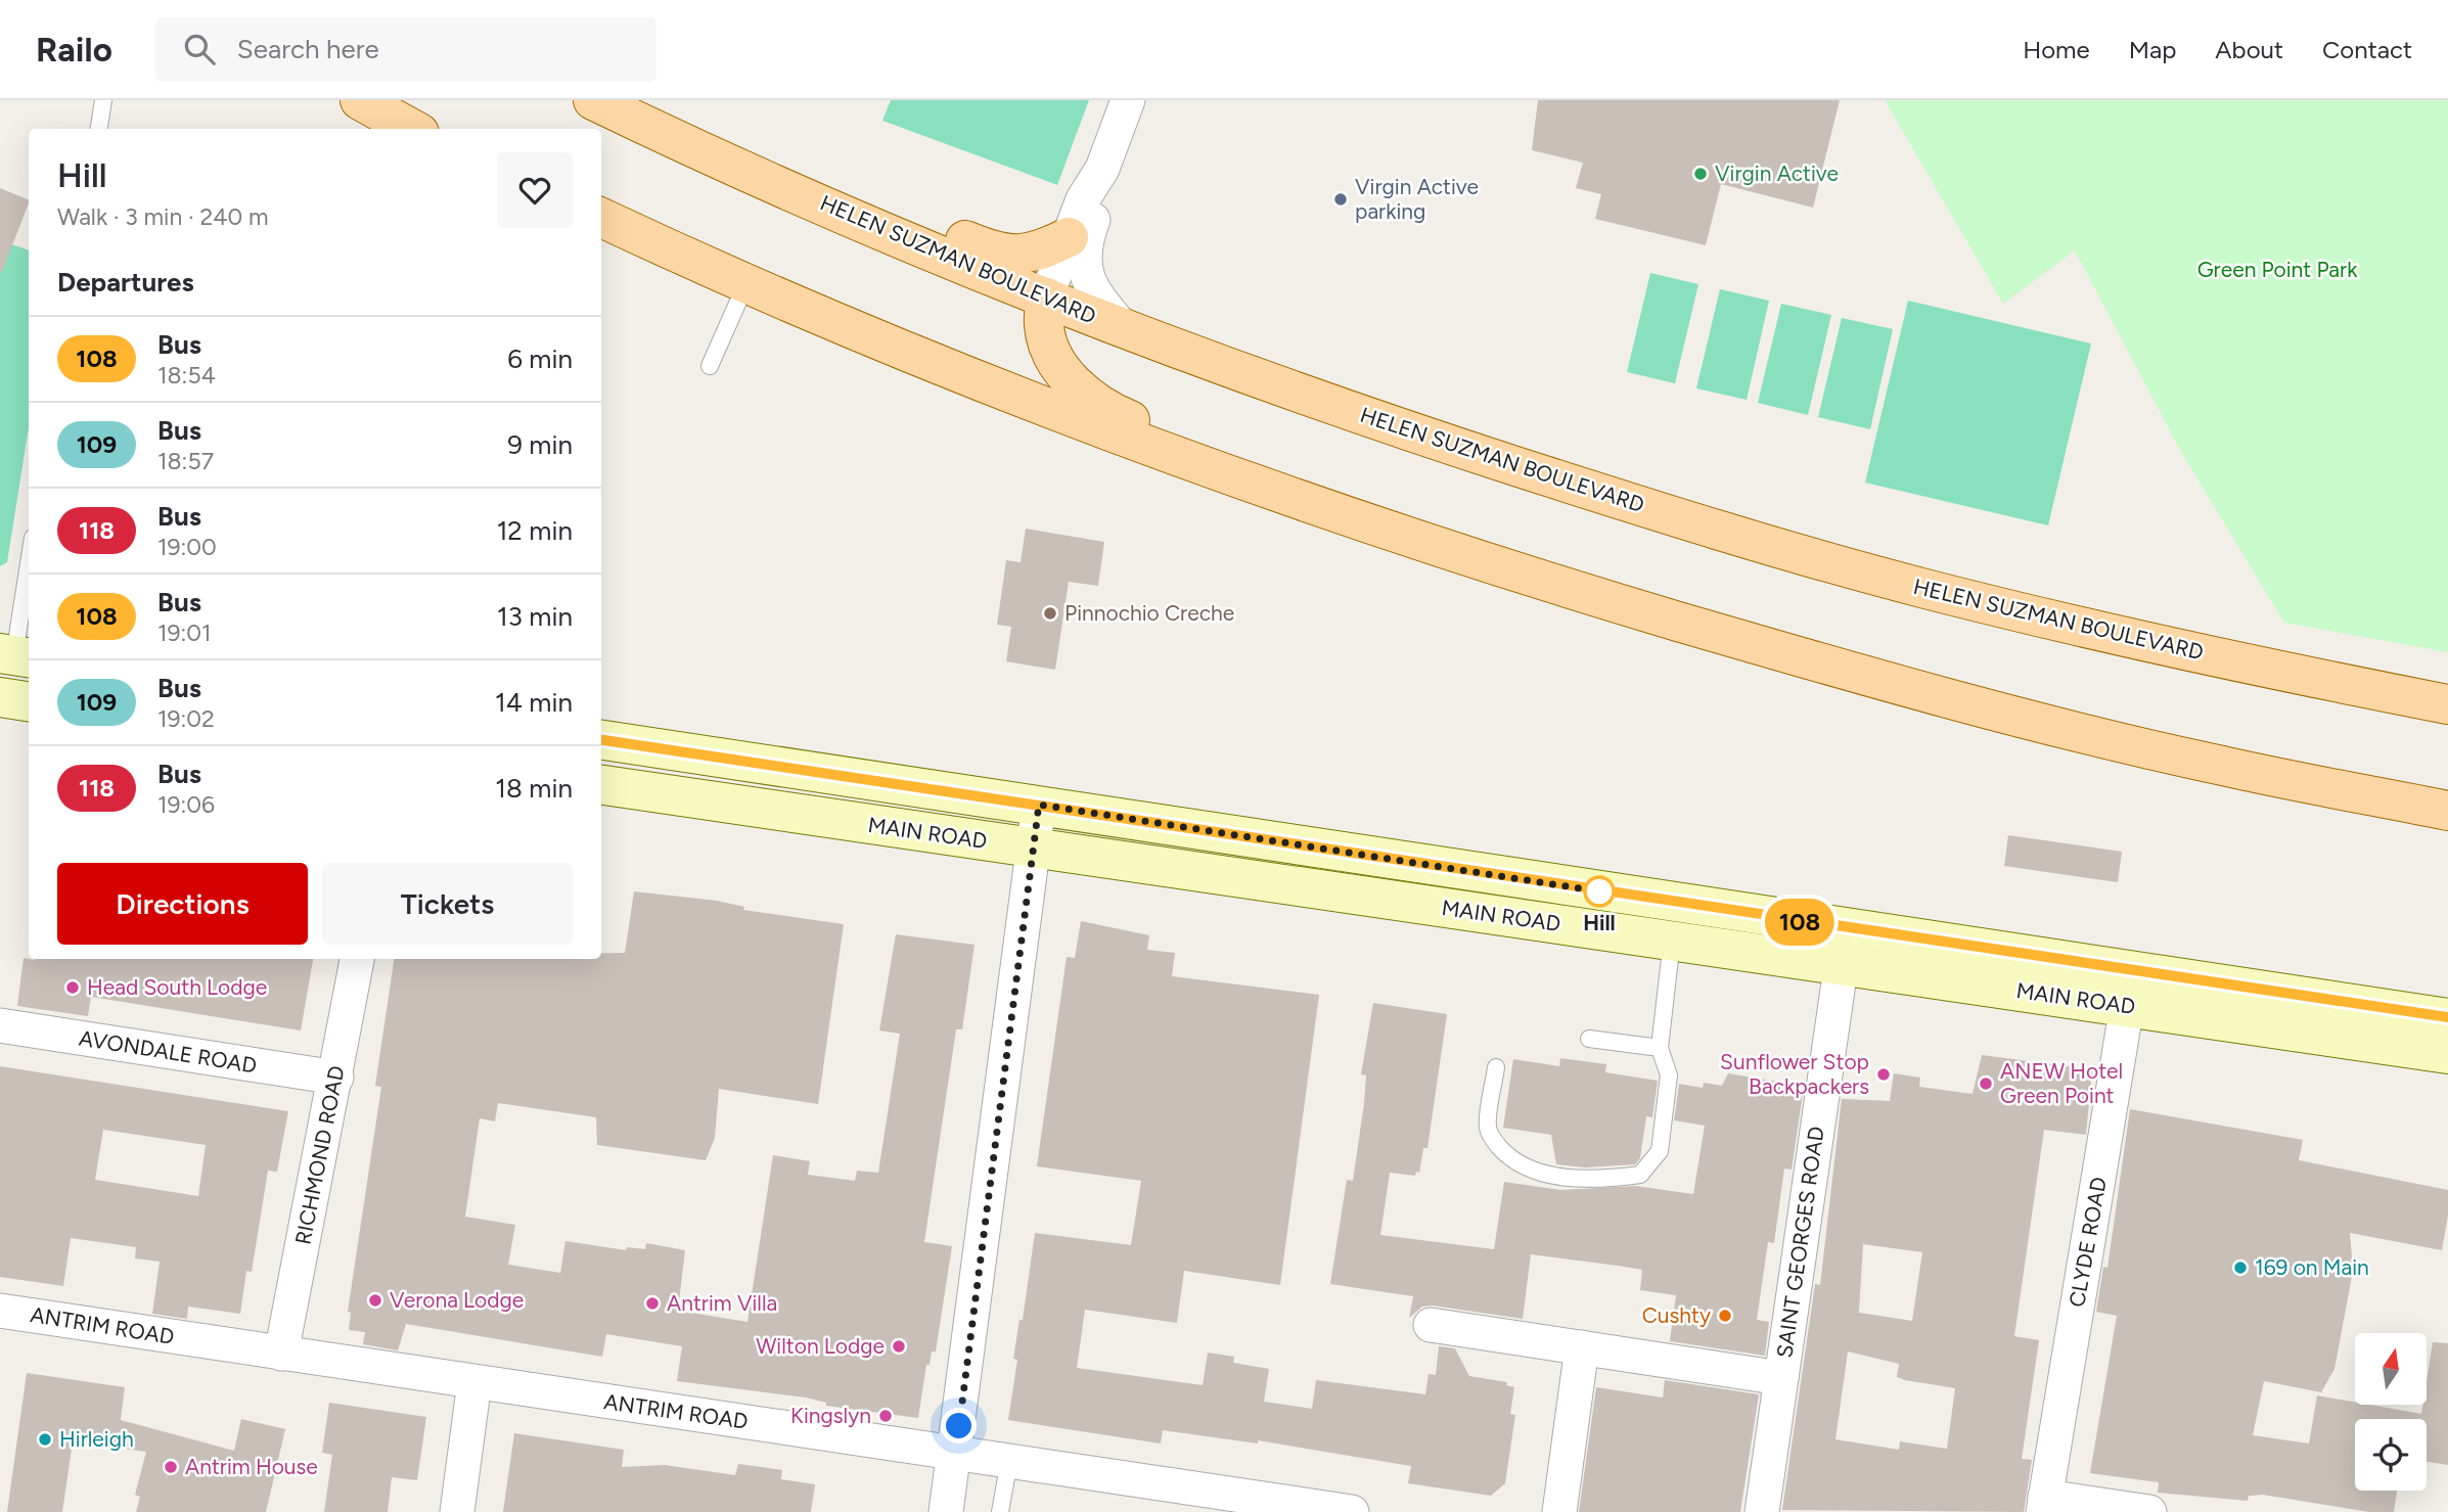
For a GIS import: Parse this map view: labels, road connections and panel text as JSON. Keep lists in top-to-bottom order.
{
  "streets": {
    "main road": ["HELEN SUZMAN BOULEVARD", "MAIN ROAD"],
    "street": [
      "AVONDALE ROAD",
      "RICHMOND ROAD",
      "SAINT GEORGES ROAD",
      "CLYDE ROAD",
      "ANTRIM ROAD"
    ]
  },
  "crossings": [
    ["MAIN ROAD", "SAINT GEORGES ROAD"],
    ["MAIN ROAD", "CLYDE ROAD"],
    ["AVONDALE ROAD", "RICHMOND ROAD"],
    ["RICHMOND ROAD", "ANTRIM ROAD"]
  ],
  "parks": ["Green Point Park"],
  "places": [
    "Virgin Active",
    "Virgin Active parking",
    "Pinnochio Creche",
    "Hill",
    "Head South Lodge",
    "Sunflower Stop Backpackers",
    "ANEW Hotel Green Point",
    "169 on Main",
    "Verona Lodge",
    "Antrim Villa",
    "Cushty",
    "Wilton Lodge",
    "Kingslyn",
    "Hirleigh",
    "Antrim House"
  ],
  "lines": ["bus line 108"],
  "north": "top",
  "page": {
    "header": "Railo",
    "search": "Search here",
    "nav": [
      "Home",
      "Map",
      "About",
      "Contact"
    ],
    "on_map": "108",
    "heading": [
      ["Hill", "Walk · 3 min · 240 m"],
      "Departures"
    ],
    "list": [
      {
        "mark": "108",
        "name": "Bus",
        "note": "18:54",
        "value": "6 min"
      },
      {
        "mark": "109",
        "name": "Bus",
        "note": "18:57",
        "value": "9 min"
      },
      {
        "mark": "118",
        "name": "Bus",
        "note": "19:00",
        "value": "12 min"
      },
      {
        "mark": "108",
        "name": "Bus",
        "note": "19:01",
        "value": "13 min"
      },
      {
        "mark": "109",
        "name": "Bus",
        "note": "19:02",
        "value": "14 min"
      },
      {
        "mark": "118",
        "name": "Bus",
        "note": "19:06",
        "value": "18 min"
      }
    ],
    "buttons": ["Directions", "Tickets"]
  }
}
